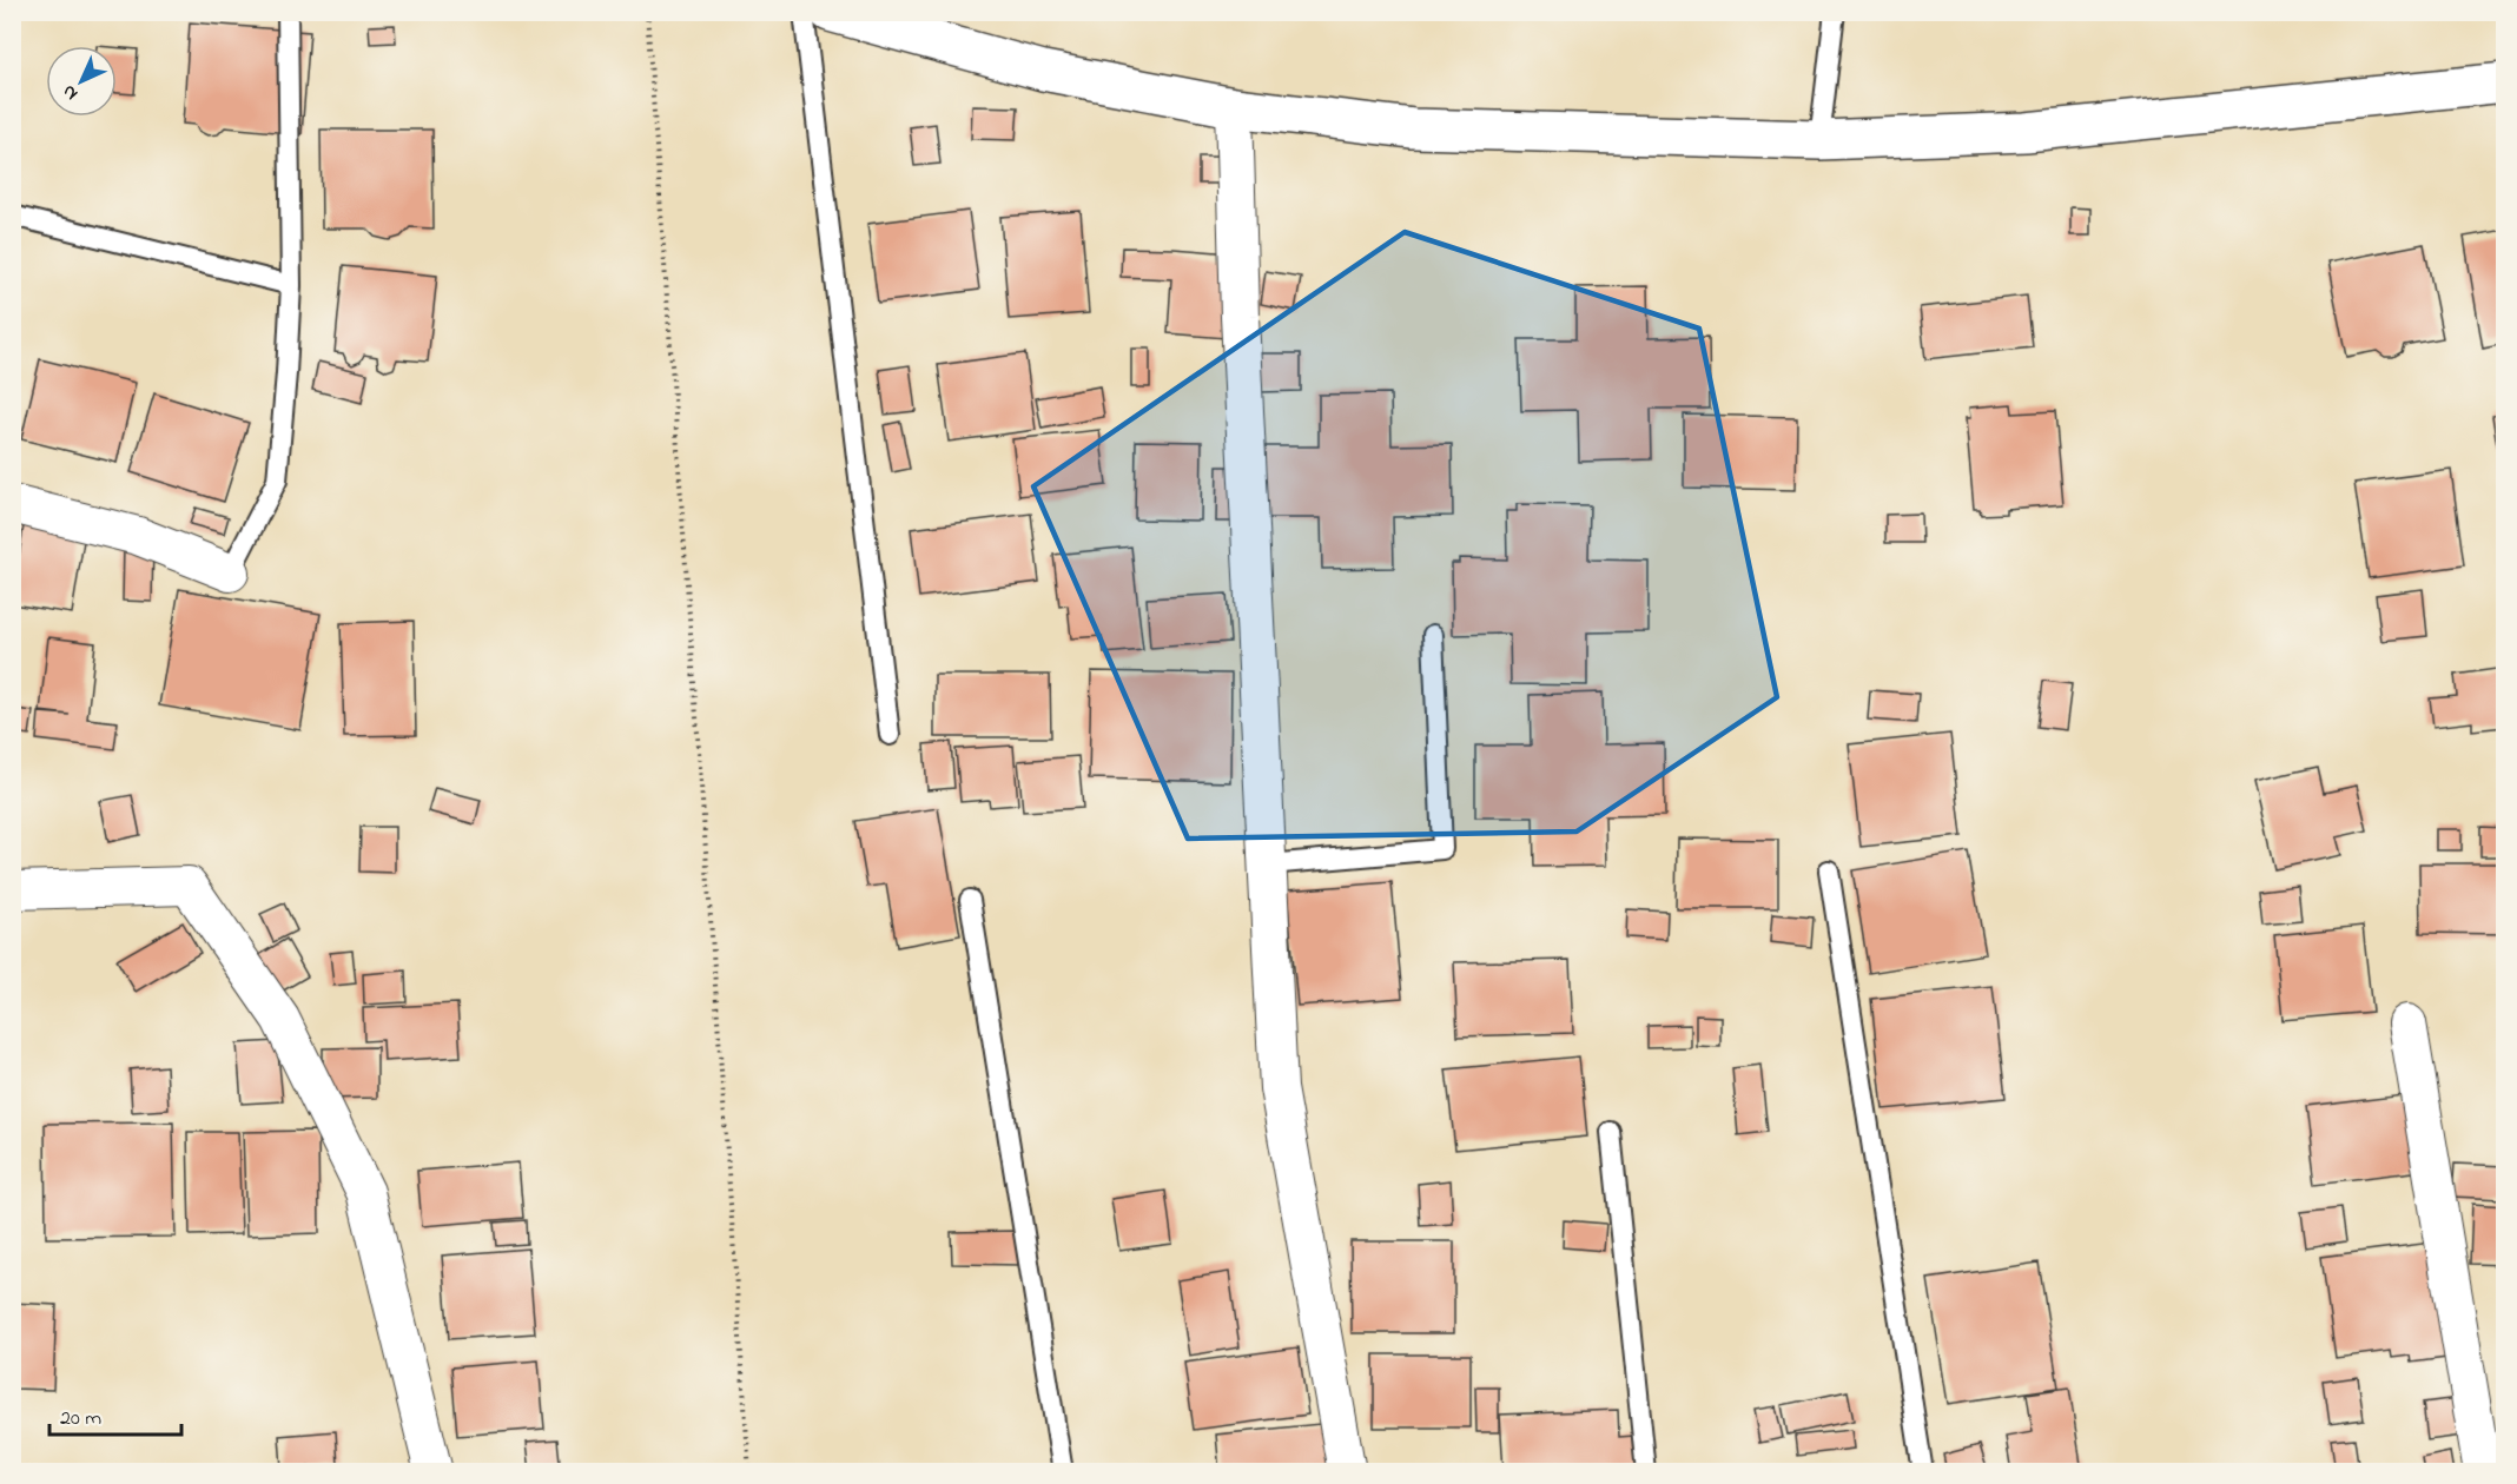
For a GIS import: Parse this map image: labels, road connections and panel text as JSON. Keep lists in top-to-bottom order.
{
  "scale_bar": "20 m",
  "north": "bottom left"
}
